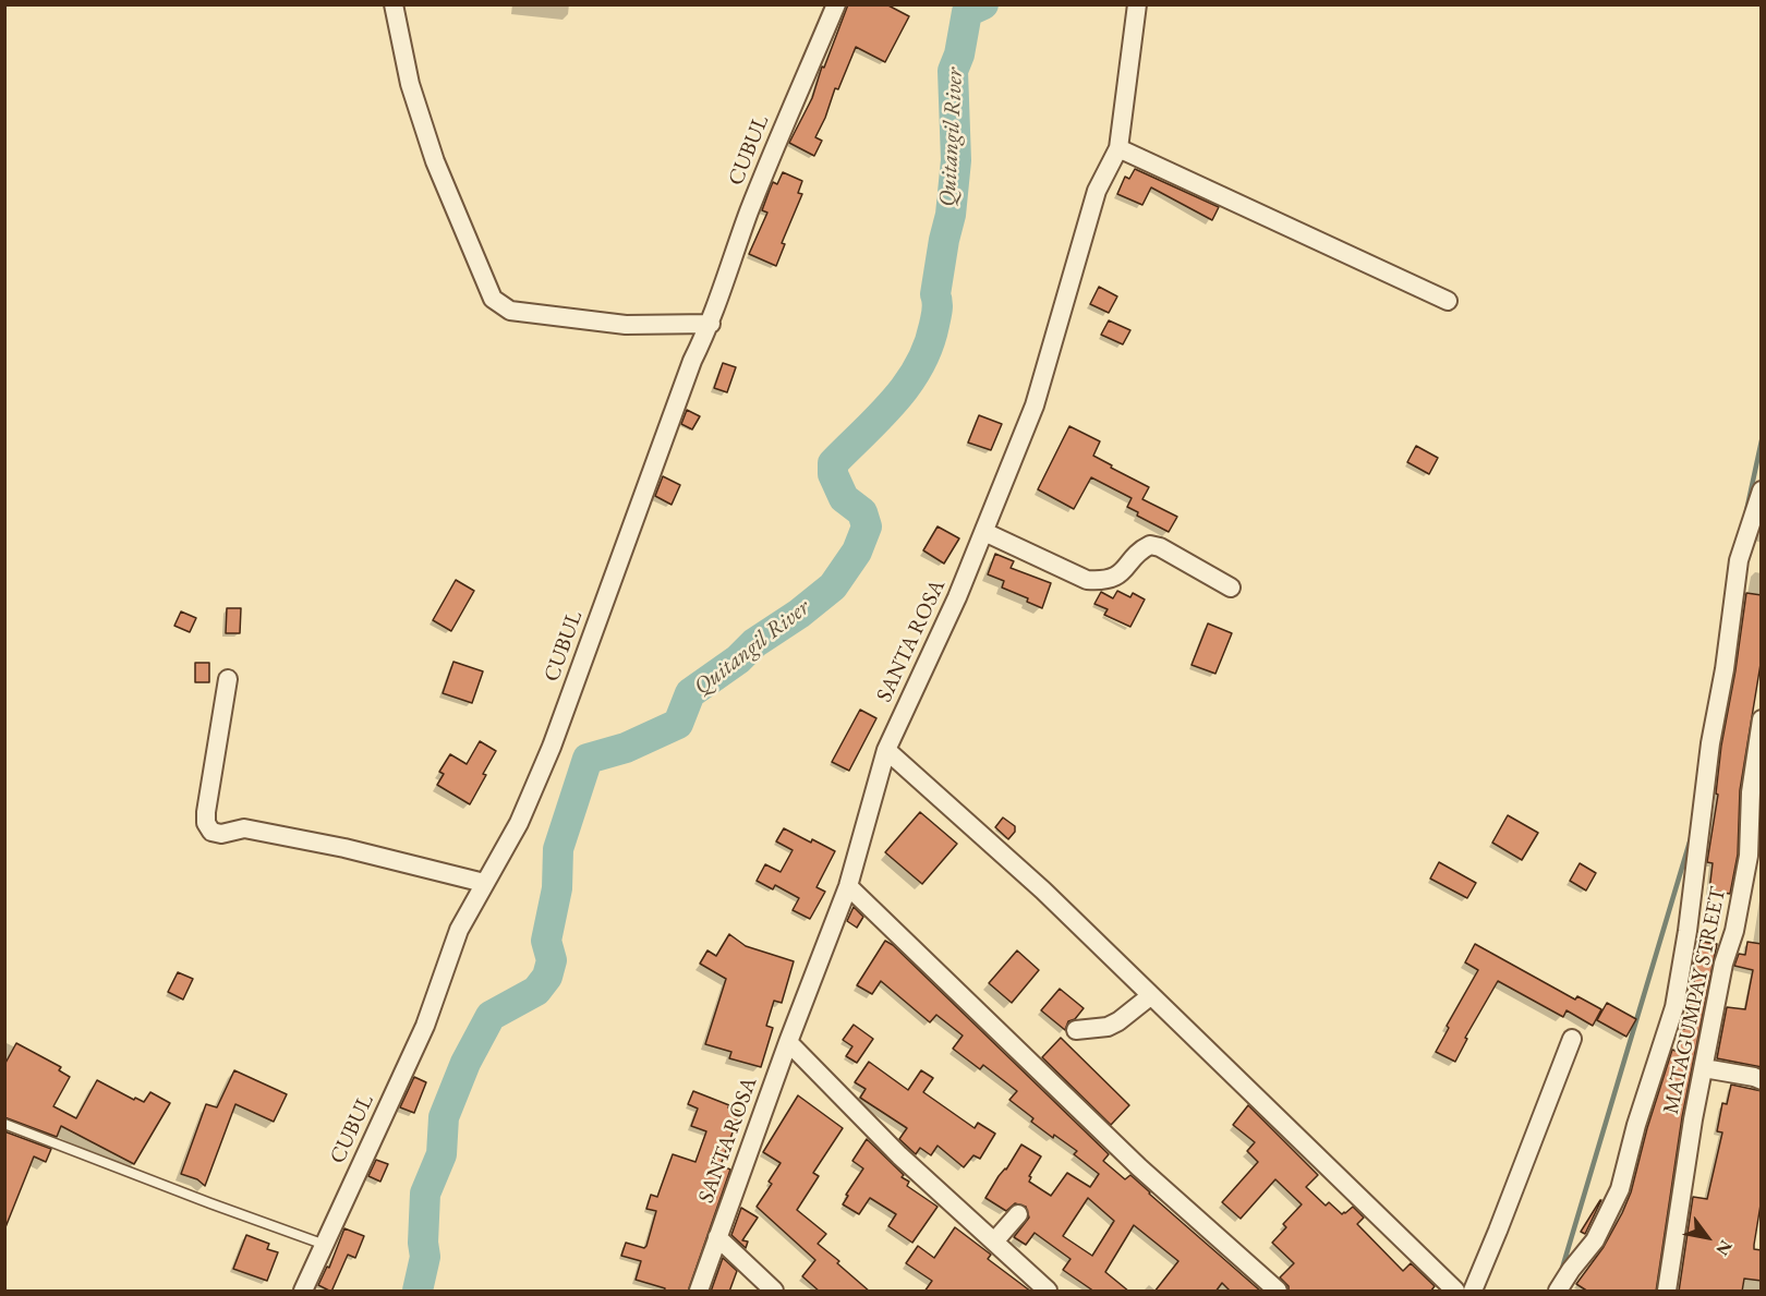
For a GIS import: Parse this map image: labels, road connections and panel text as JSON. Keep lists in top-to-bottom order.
{
  "streets": {
    "street": ["CUBUL", "SANTA ROSA", "MATAGUMPAY STREET"]
  },
  "water": ["Quitangil River"],
  "north": "bottom right"
}
